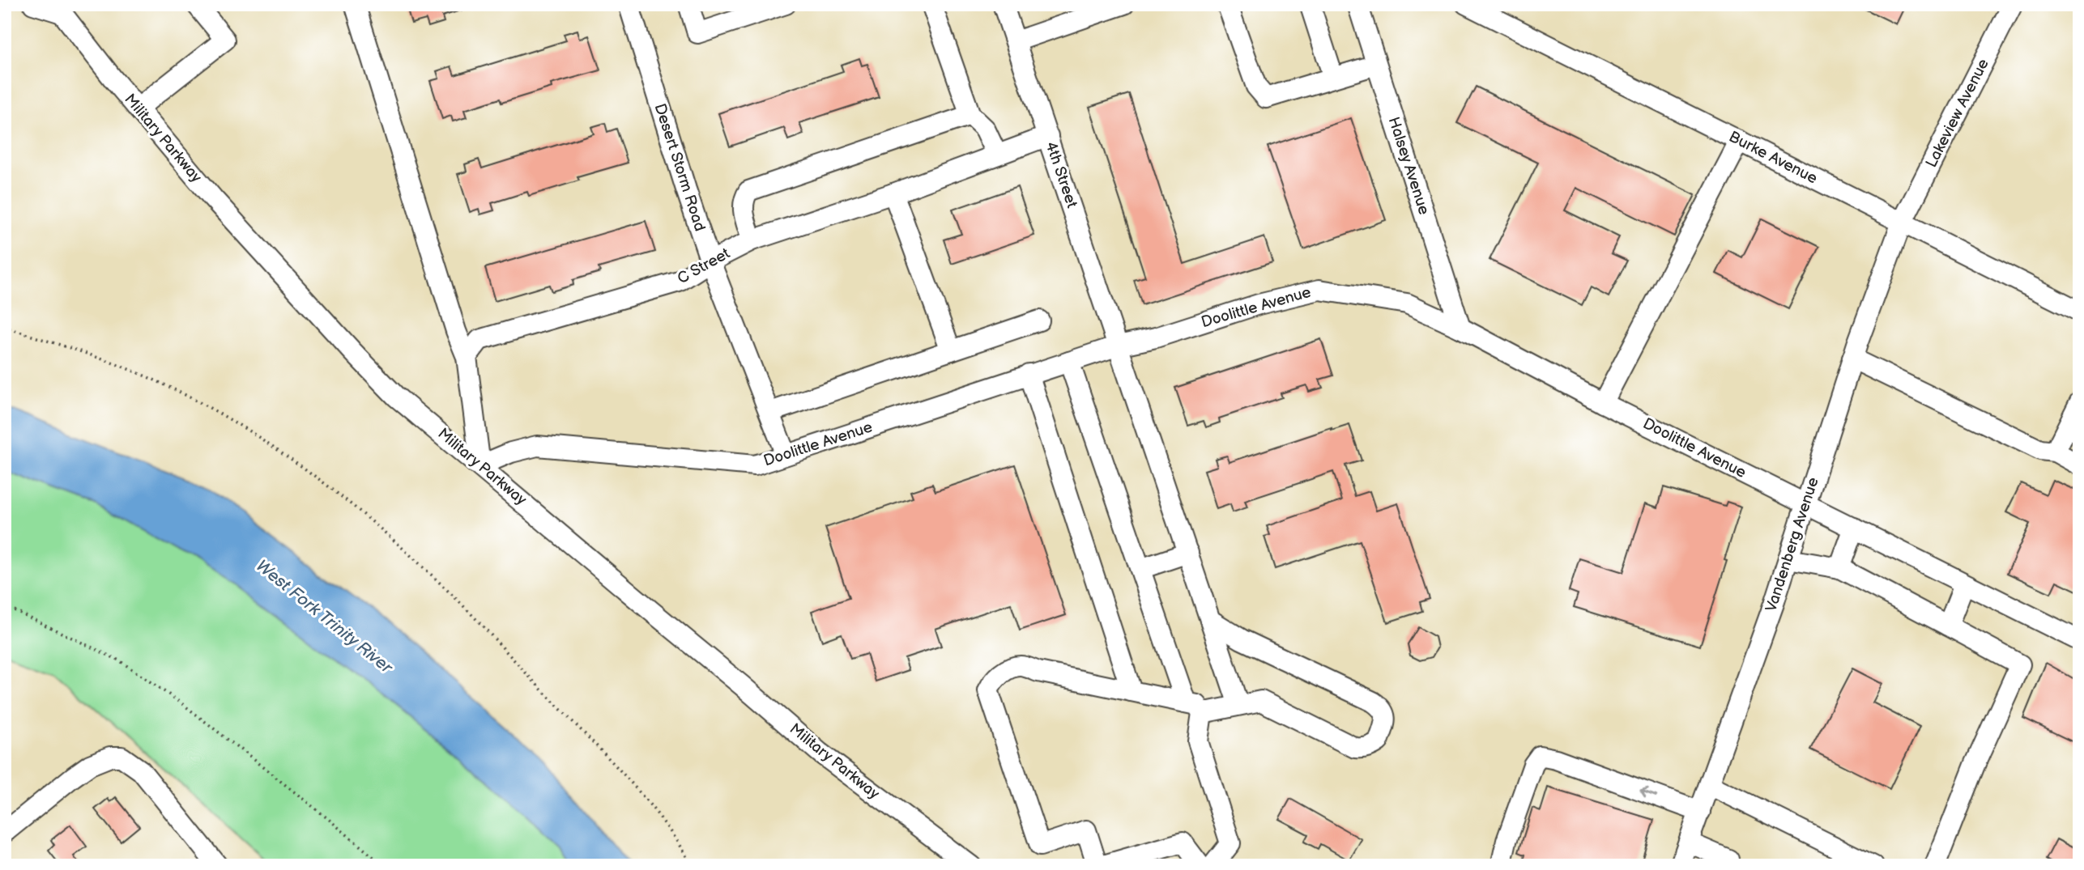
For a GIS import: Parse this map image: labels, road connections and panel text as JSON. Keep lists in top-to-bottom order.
{
  "streets": {
    "street": [
      "Lakeview Avenue",
      "Military Parkway",
      "Burke Avenue",
      "Halsey Avenue",
      "Desert Storm Road",
      "4th Street",
      "C Street",
      "Doolittle Avenue",
      "Vandenberg Avenue"
    ]
  },
  "crossings": [
    ["Lakeview Avenue", "Burke Avenue"],
    ["Lakeview Avenue", "Vandenberg Avenue"],
    ["Military Parkway", "Doolittle Avenue"],
    ["Burke Avenue", "Vandenberg Avenue"],
    ["Halsey Avenue", "Doolittle Avenue"],
    ["Desert Storm Road", "C Street"],
    ["Desert Storm Road", "Doolittle Avenue"],
    ["4th Street", "C Street"],
    ["4th Street", "Doolittle Avenue"],
    ["Doolittle Avenue", "Vandenberg Avenue"]
  ],
  "water": ["West Fork Trinity River"]
}
